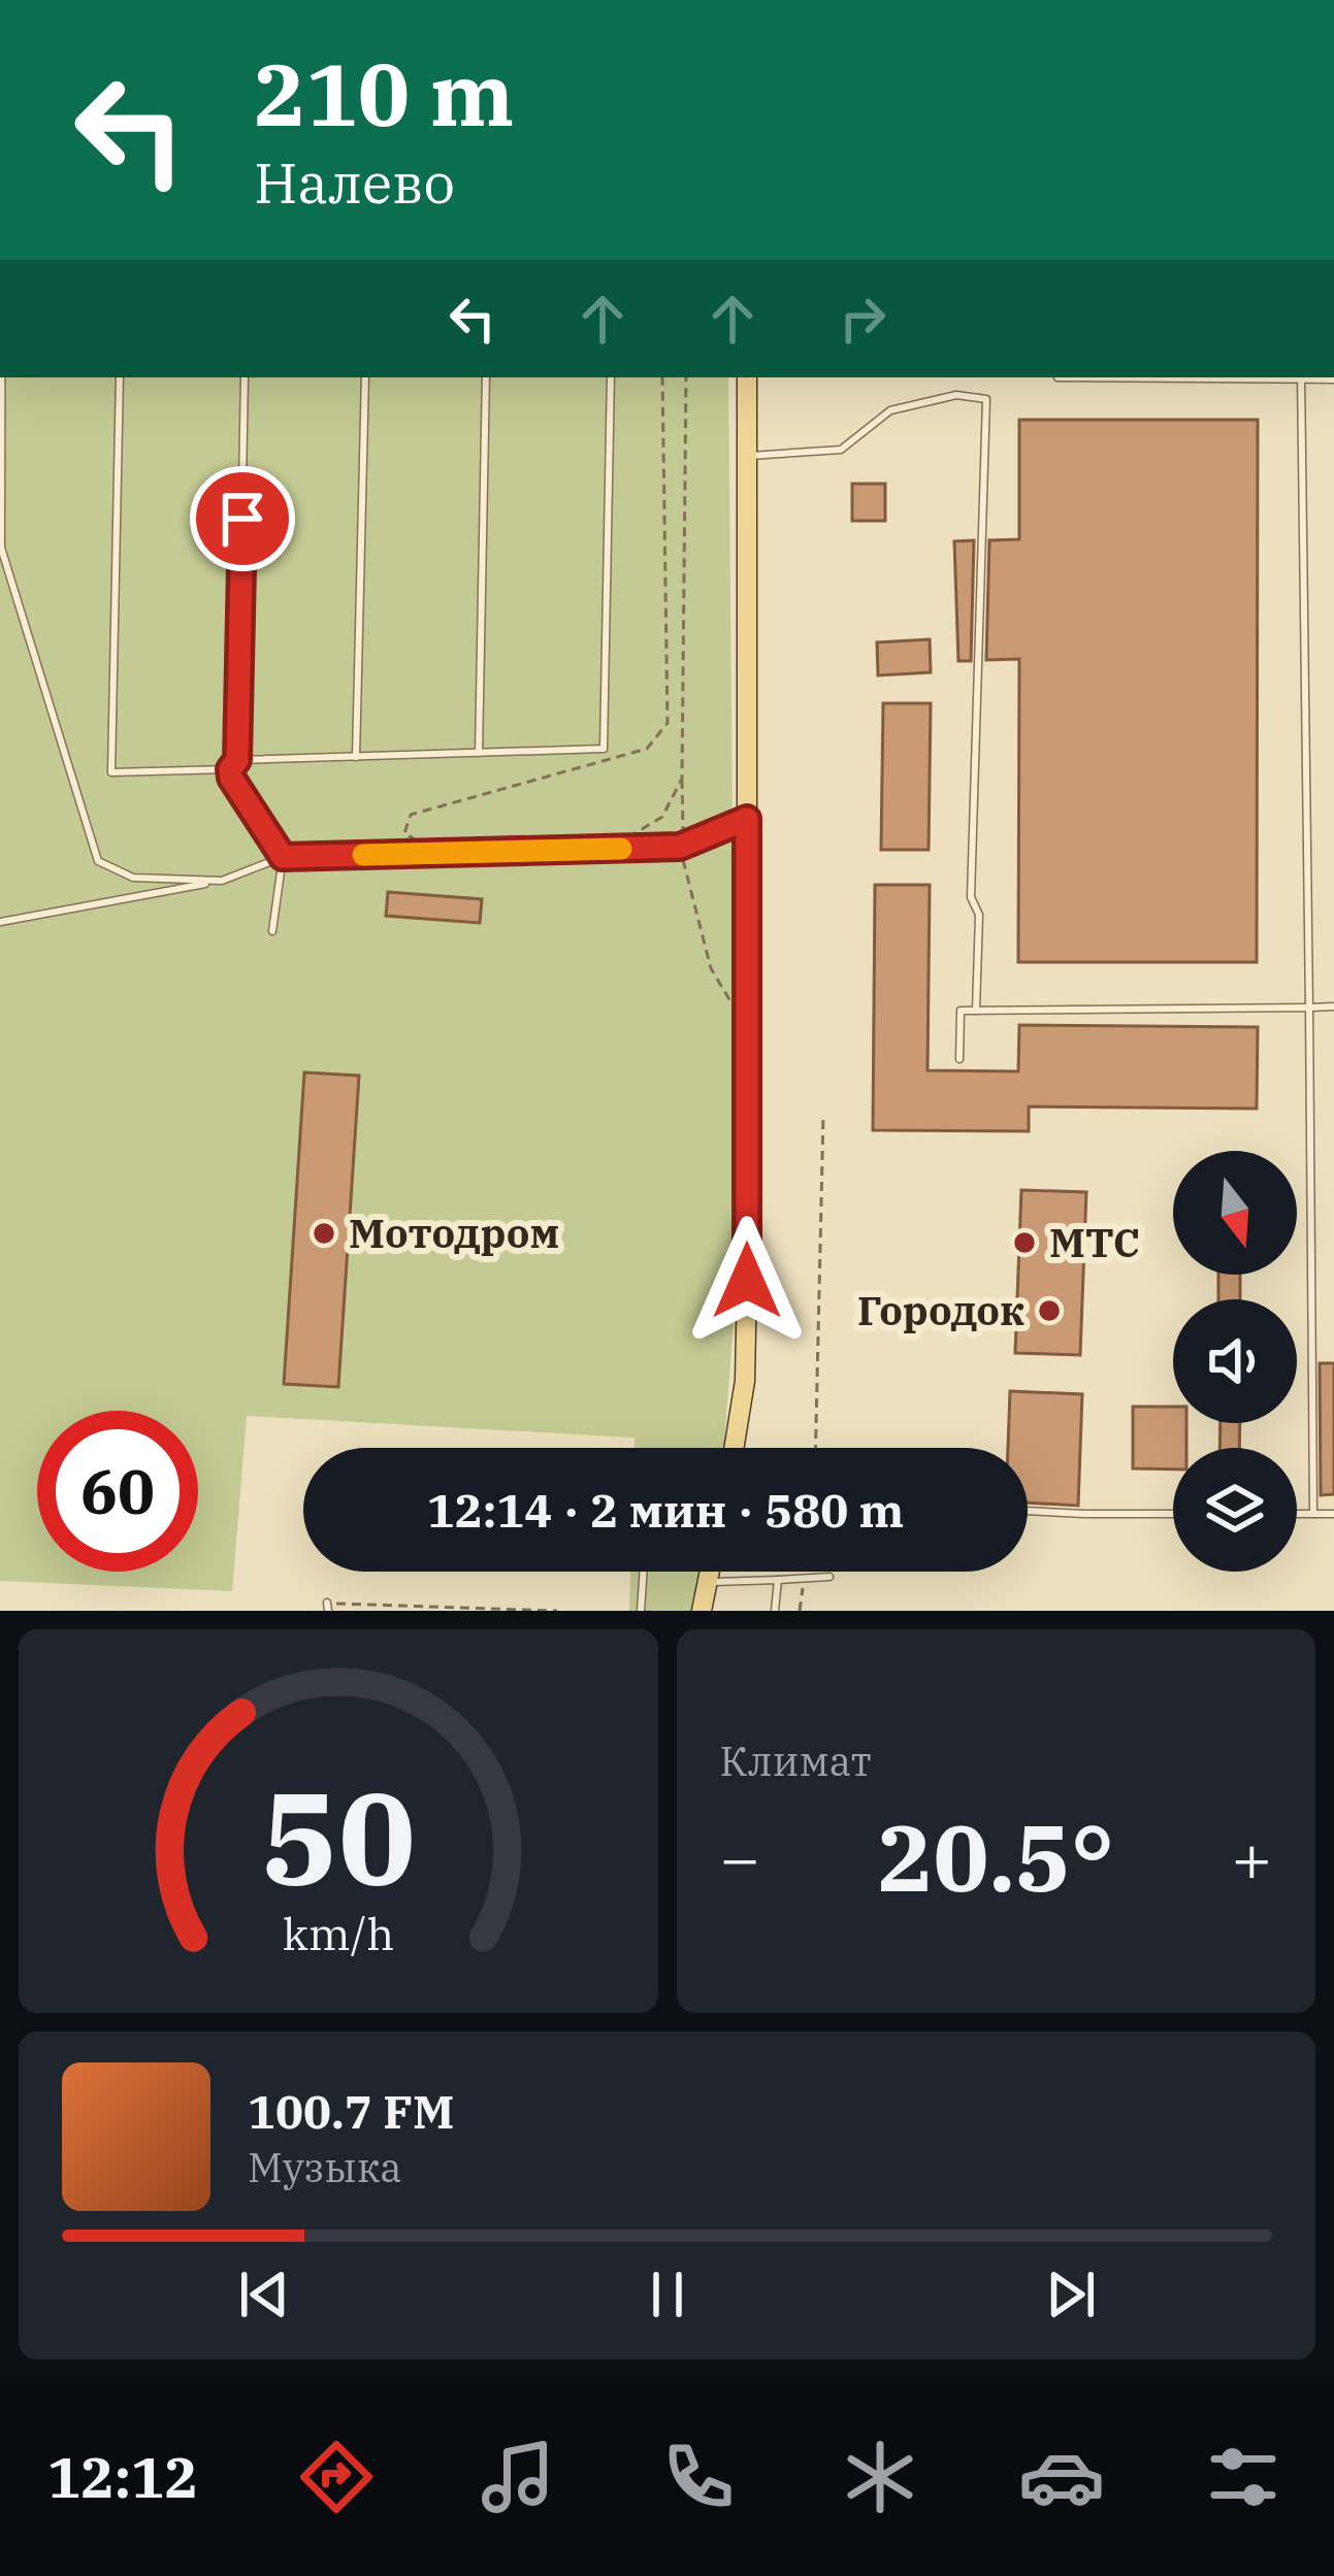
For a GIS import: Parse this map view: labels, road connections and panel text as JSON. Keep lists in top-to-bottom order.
{
  "places": ["Мотодром", "МТС", "Городок"],
  "north": "bottom",
  "page": {
    "turn": ["210 m", "Налево"],
    "limit": "60",
    "trip": "12:14 · 2 мин · 580 m",
    "tile": "Климат",
    "heat": ["−", "20.5°", "+"],
    "song": ["100.7 FM", "Музыка"],
    "tabs": "12:12",
    "gauge": ["50", "km/h"]
  }
}
